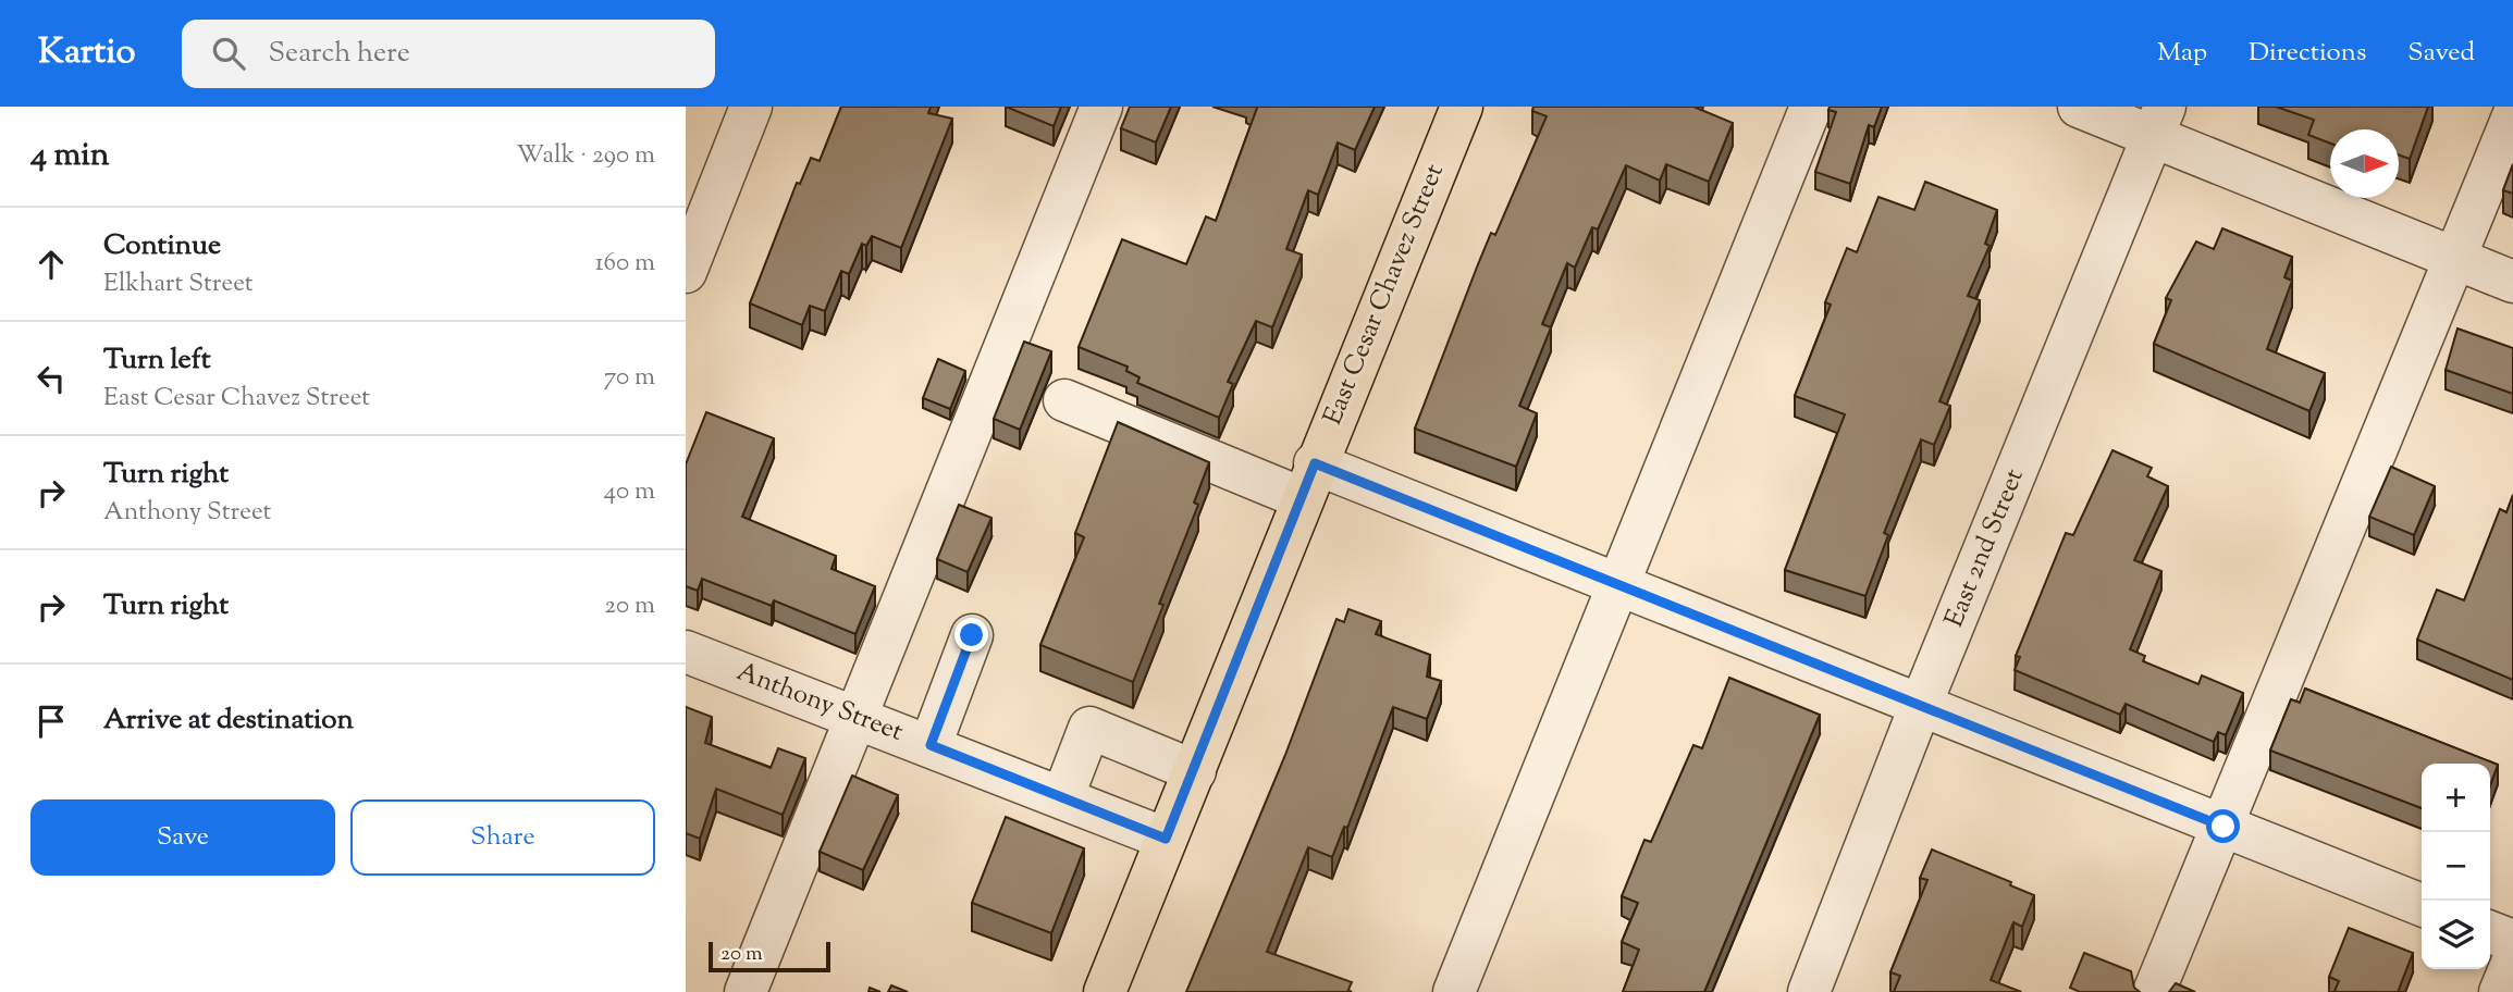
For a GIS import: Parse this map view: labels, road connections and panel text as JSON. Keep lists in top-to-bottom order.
{
  "streets": {
    "main road": ["East Cesar Chavez Street"],
    "street": ["East 2nd Street", "Anthony Street"]
  },
  "crossings": [
    ["East Cesar Chavez Street", "Anthony Street"]
  ],
  "scale_bar": "20 m",
  "north": "right",
  "page": {
    "header": "Kartio",
    "search": "Search here",
    "nav": ["Map", "Directions", "Saved"],
    "heading": ["4 min", "Walk · 290 m"],
    "list": [
      ["Continue", "Elkhart Street", "160 m"],
      ["Turn left", "East Cesar Chavez Street", "70 m"],
      ["Turn right", "Anthony Street", "40 m"],
      ["Turn right", "20 m"],
      "Arrive at destination"
    ],
    "map_buttons": ["+", "−"],
    "buttons": ["Save", "Share"],
    "scale": "20 m"
  }
}
